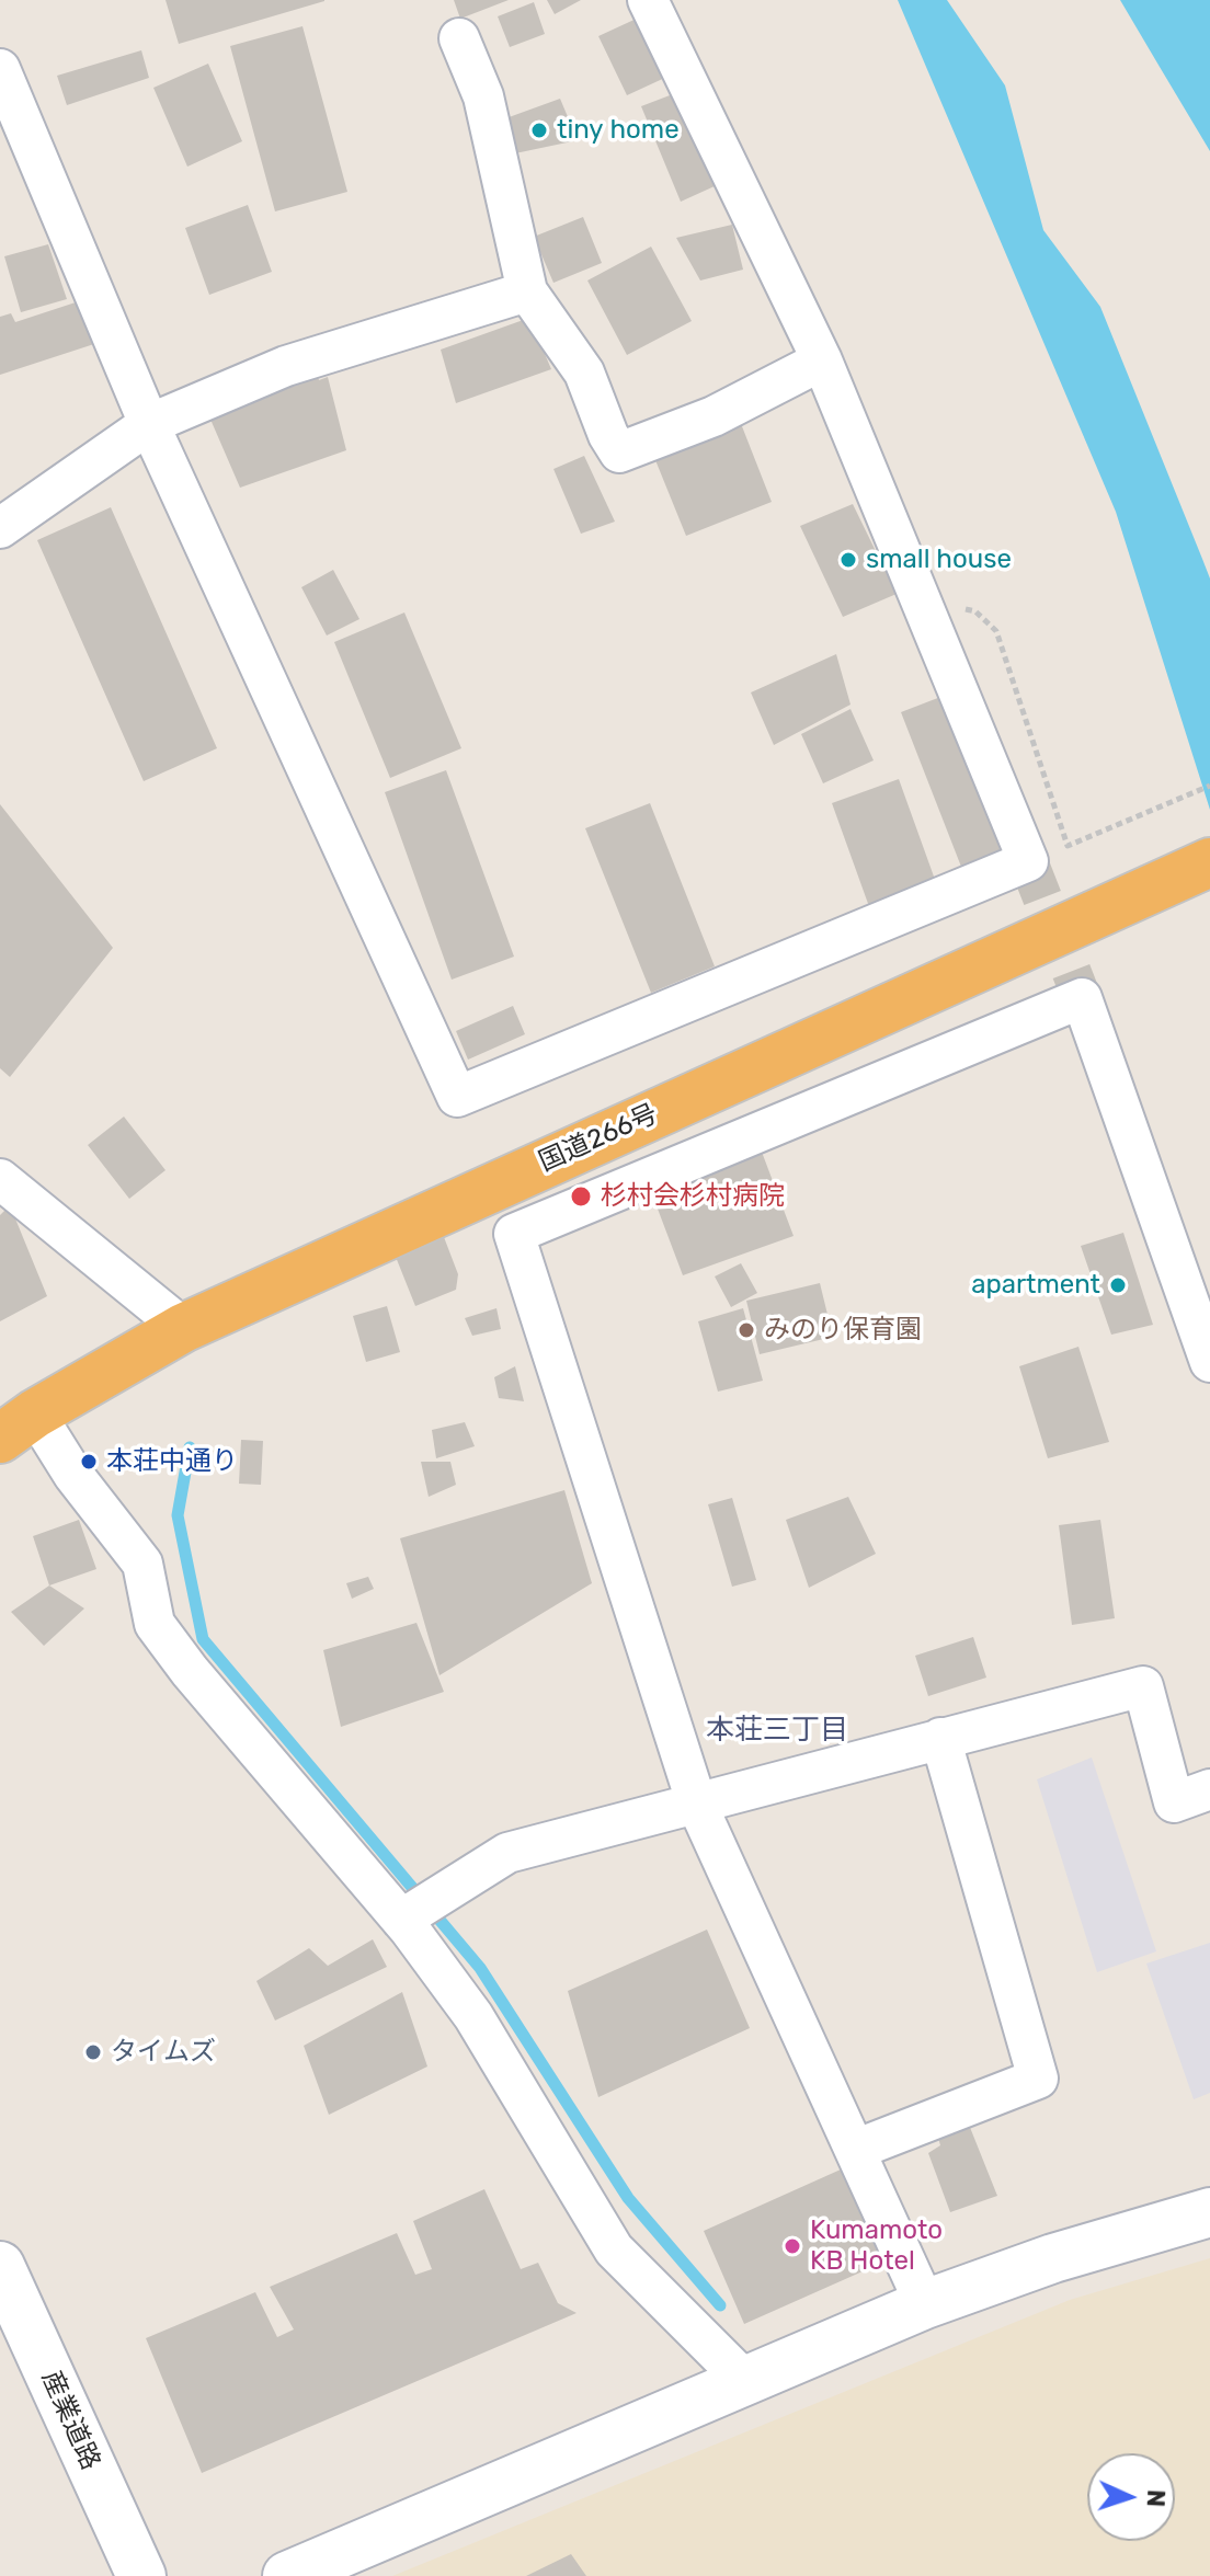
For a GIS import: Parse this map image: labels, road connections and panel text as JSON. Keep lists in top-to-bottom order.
{
  "streets": {
    "highway": ["国道266号"],
    "street": ["産業道路"]
  },
  "districts": ["本荘三丁目"],
  "places": [
    "tiny home",
    "small house",
    "杉村会杉村病院",
    "apartment",
    "みのり保育園",
    "本荘中通り",
    "タイムズ",
    "Kumamoto KB Hotel"
  ],
  "north": "right"
}
